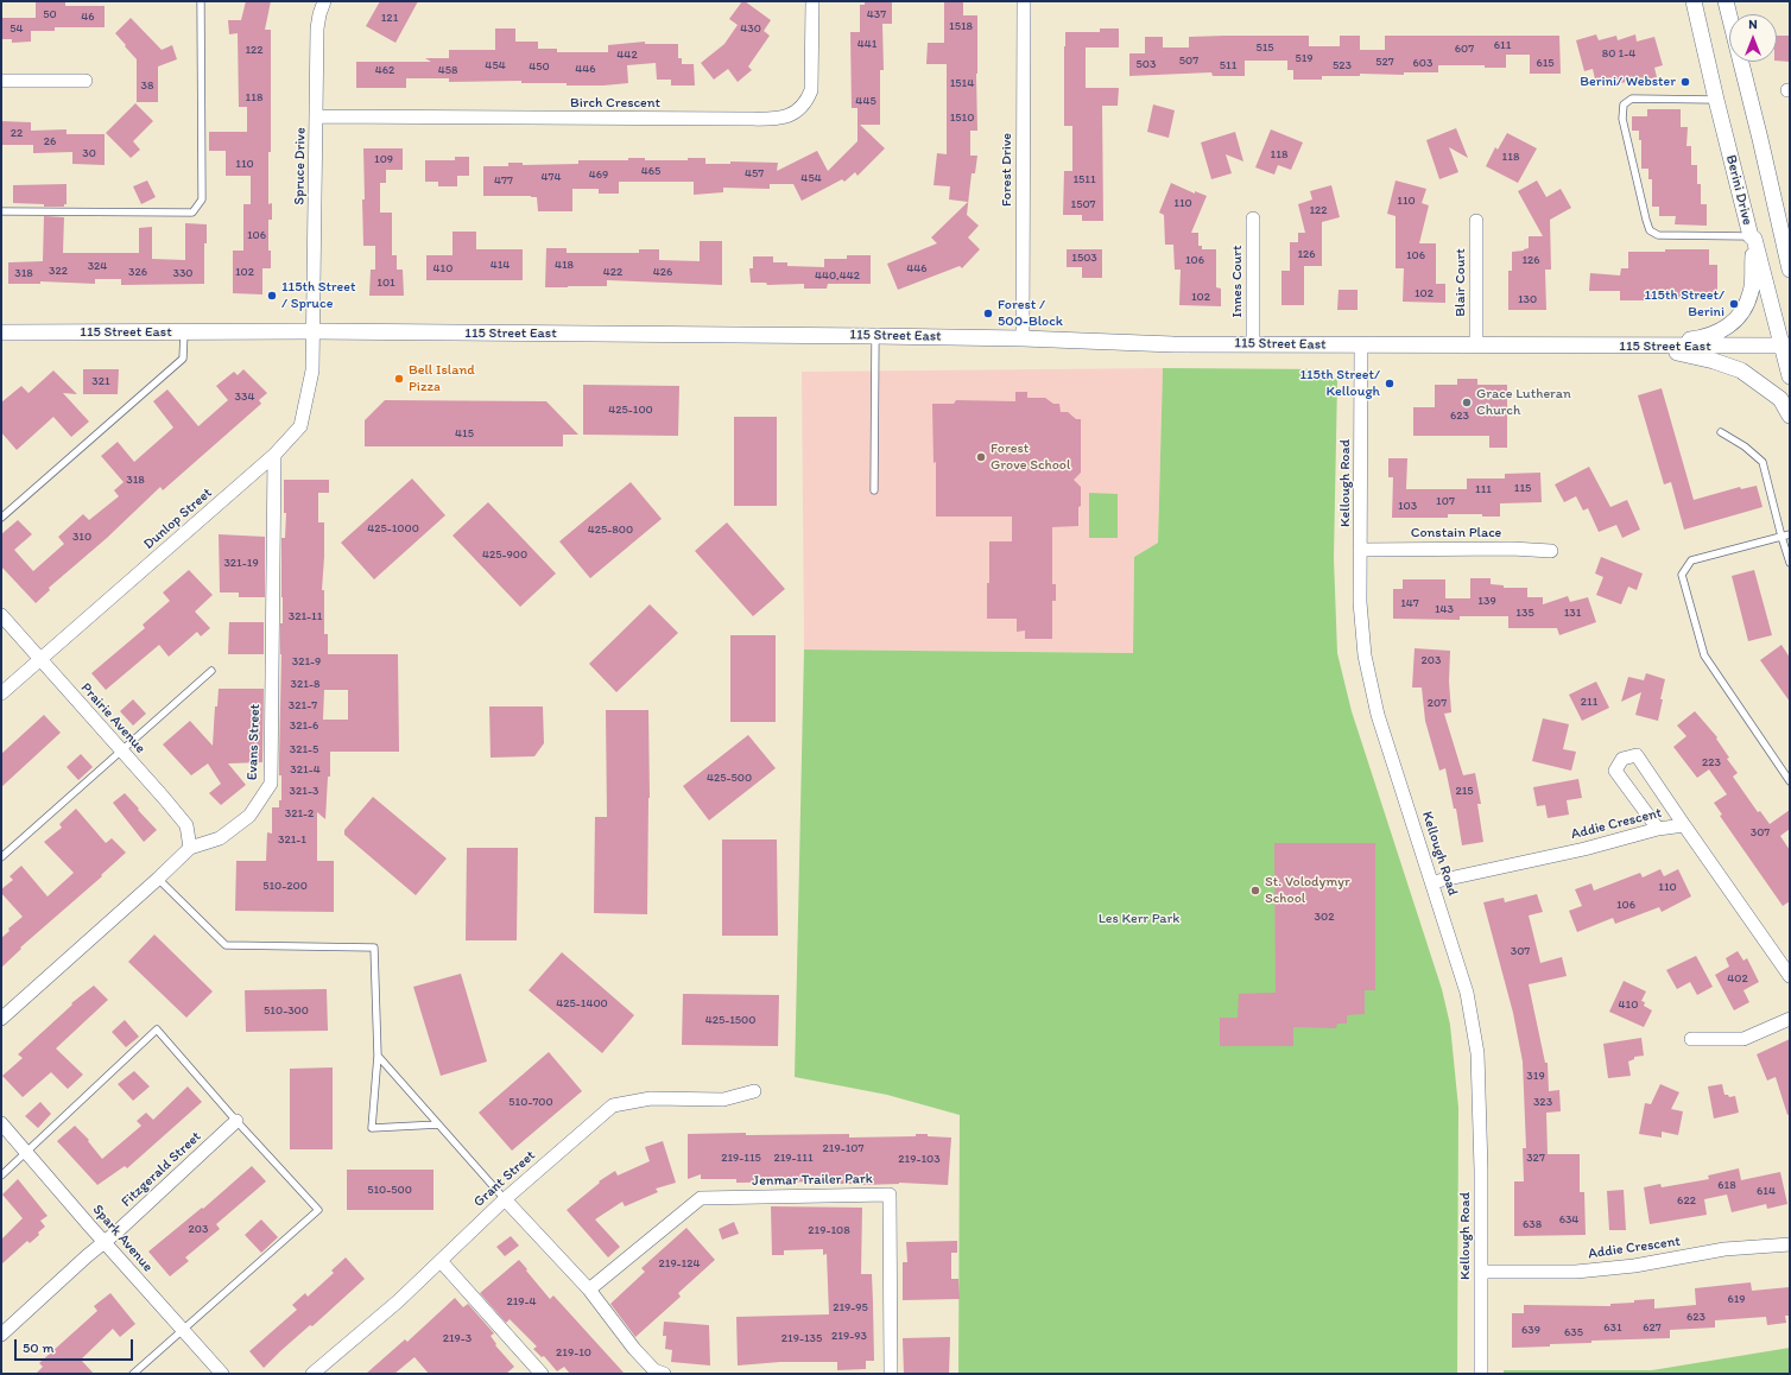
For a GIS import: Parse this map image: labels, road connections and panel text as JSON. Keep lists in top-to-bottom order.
{
  "streets": {
    "street": [
      "Birch Crescent",
      "Spruce Drive",
      "Forest Drive",
      "Berini Drive",
      "Innes Court",
      "Blair Court",
      "115 Street East",
      "Kellough Road",
      "Dunlop Street",
      "Constain Place",
      "Prairie Avenue",
      "Evans Street",
      "Addie Crescent",
      "Fitzgerald Street",
      "Grant Street",
      "Jenmar Trailer Park",
      "Spark Avenue"
    ]
  },
  "crossings": [
    ["Birch Crescent", "Spruce Drive"],
    ["Spruce Drive", "115 Street East"],
    ["Spruce Drive", "Dunlop Street"],
    ["Forest Drive", "115 Street East"],
    ["Berini Drive", "115 Street East"],
    ["Innes Court", "115 Street East"],
    ["Blair Court", "115 Street East"],
    ["115 Street East", "Kellough Road"],
    ["115 Street East", "Dunlop Street"],
    ["Kellough Road", "Constain Place"],
    ["Kellough Road", "Addie Crescent"],
    ["Dunlop Street", "Prairie Avenue"],
    ["Dunlop Street", "Evans Street"],
    ["Prairie Avenue", "Evans Street"],
    ["Fitzgerald Street", "Spark Avenue"]
  ],
  "parks": ["Les Kerr Park"],
  "places": [
    "Berini/ Webster",
    "115th Street / Spruce",
    "115th Street/ Berini",
    "Forest / 500-Block",
    "Bell Island Pizza",
    "115th Street/ Kellough",
    "Grace Lutheran Church",
    "Forest Grove School",
    "St. Volodymyr School"
  ],
  "house_numbers": [
    "50",
    "437",
    "46",
    "121",
    "1518",
    "54",
    "430",
    "441",
    "611",
    "515",
    "607",
    "122",
    "80 1-4",
    "442",
    "519",
    "507",
    "527",
    "603",
    "615",
    "503",
    "454",
    "511",
    "523",
    "450",
    "446",
    "462",
    "458",
    "1514",
    "38",
    "118",
    "445",
    "1510",
    "22",
    "26",
    "30",
    "118",
    "118",
    "109",
    "110",
    "465",
    "457",
    "469",
    "474",
    "454",
    "1511",
    "477",
    "110",
    "110",
    "1507",
    "122",
    "106",
    "126",
    "106",
    "1503",
    "106",
    "126",
    "414",
    "418",
    "324",
    "410",
    "446",
    "322",
    "326",
    "102",
    "422",
    "426",
    "318",
    "330",
    "440,442",
    "101",
    "102",
    "102",
    "130",
    "321",
    "334",
    "425-100",
    "623",
    "415",
    "318",
    "115",
    "111",
    "107",
    "103",
    "425-1000",
    "425-800",
    "310",
    "425-900",
    "321-19",
    "139",
    "147",
    "143",
    "135",
    "131",
    "321-11",
    "203",
    "321-9",
    "321-8",
    "211",
    "207",
    "321-7",
    "321-6",
    "321-5",
    "223",
    "321-4",
    "425-500",
    "321-3",
    "215",
    "321-2",
    "307",
    "321-1",
    "510-200",
    "110",
    "106",
    "302",
    "307",
    "402",
    "425-1400",
    "410",
    "510-300",
    "425-1500",
    "319",
    "510-700",
    "323",
    "219-107",
    "219-115",
    "219-111",
    "327",
    "219-103",
    "618",
    "510-500",
    "614",
    "622",
    "634",
    "638",
    "203",
    "219-108",
    "219-124",
    "619",
    "219-4",
    "219-95",
    "623",
    "631",
    "627",
    "639",
    "635",
    "219-93",
    "219-3",
    "219-135",
    "219-10"
  ],
  "scale_bar": "50 m",
  "north": "top"
}
